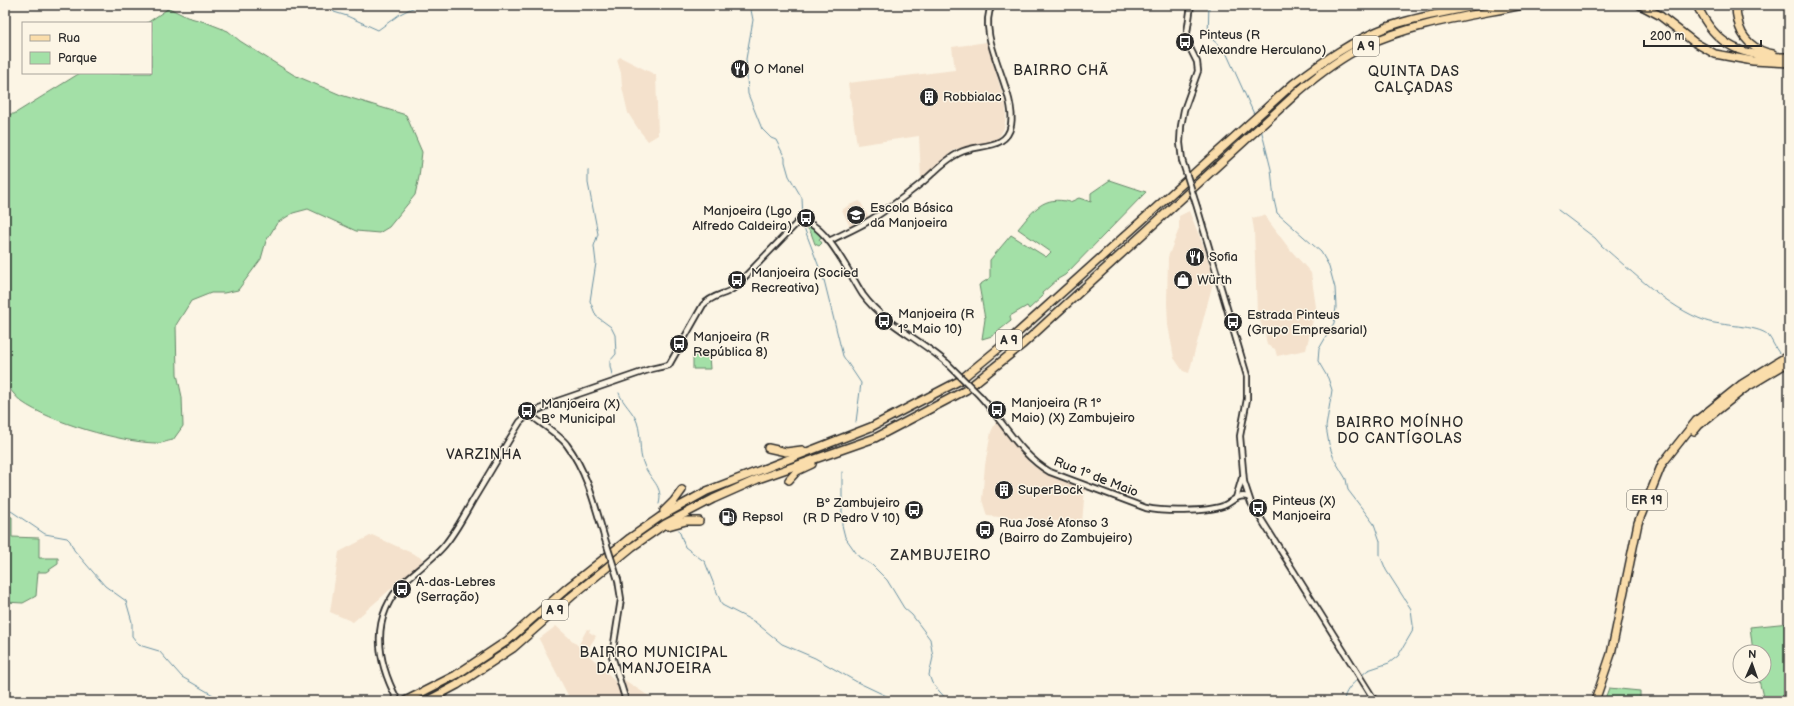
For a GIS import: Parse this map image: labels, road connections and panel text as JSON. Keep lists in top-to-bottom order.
{
  "streets": {
    "highway": ["A 9", "ER 19"],
    "street": ["Rua 1º de Maio"]
  },
  "districts": [
    "BAIRRO CHÃ",
    "QUINTA DAS CALÇADAS",
    "BAIRRO MOÍNHO DO CANTÍGOLAS",
    "VARZINHA",
    "ZAMBUJEIRO",
    "BAIRRO MUNICIPAL DA MANJOEIRA"
  ],
  "places": {
    "bus stop": [
      "Pinteus (R Alexandre Herculano)",
      "Manjoeira (Lgo Alfredo Caldeira)",
      "Manjoeira (Socied Recreativa)",
      "Manjoeira (R 1º Maio 10)",
      "Estrada Pinteus (Grupo Empresarial)",
      "Manjoeira (R República 8)",
      "Manjoeira (R 1º Maio) (X) Zambujeiro",
      "Manjoeira (X) Bº Municipal",
      "Pinteus (X) Manjoeira",
      "Bº Zambujeiro (R D Pedro V 10)",
      "Rua José Afonso 3 (Bairro do Zambujeiro)",
      "A-das-Lebres (Serração)"
    ],
    "restaurant": ["O Manel", "Sofia"],
    "building": ["Robbialac", "SuperBock"],
    "school or university": ["Escola Básica da Manjoeira"],
    "shop": ["Würth"],
    "fuel station": ["Repsol"]
  },
  "legend": ["Rua", "Parque"],
  "scale_bar": "200 m",
  "north": "top"
}
